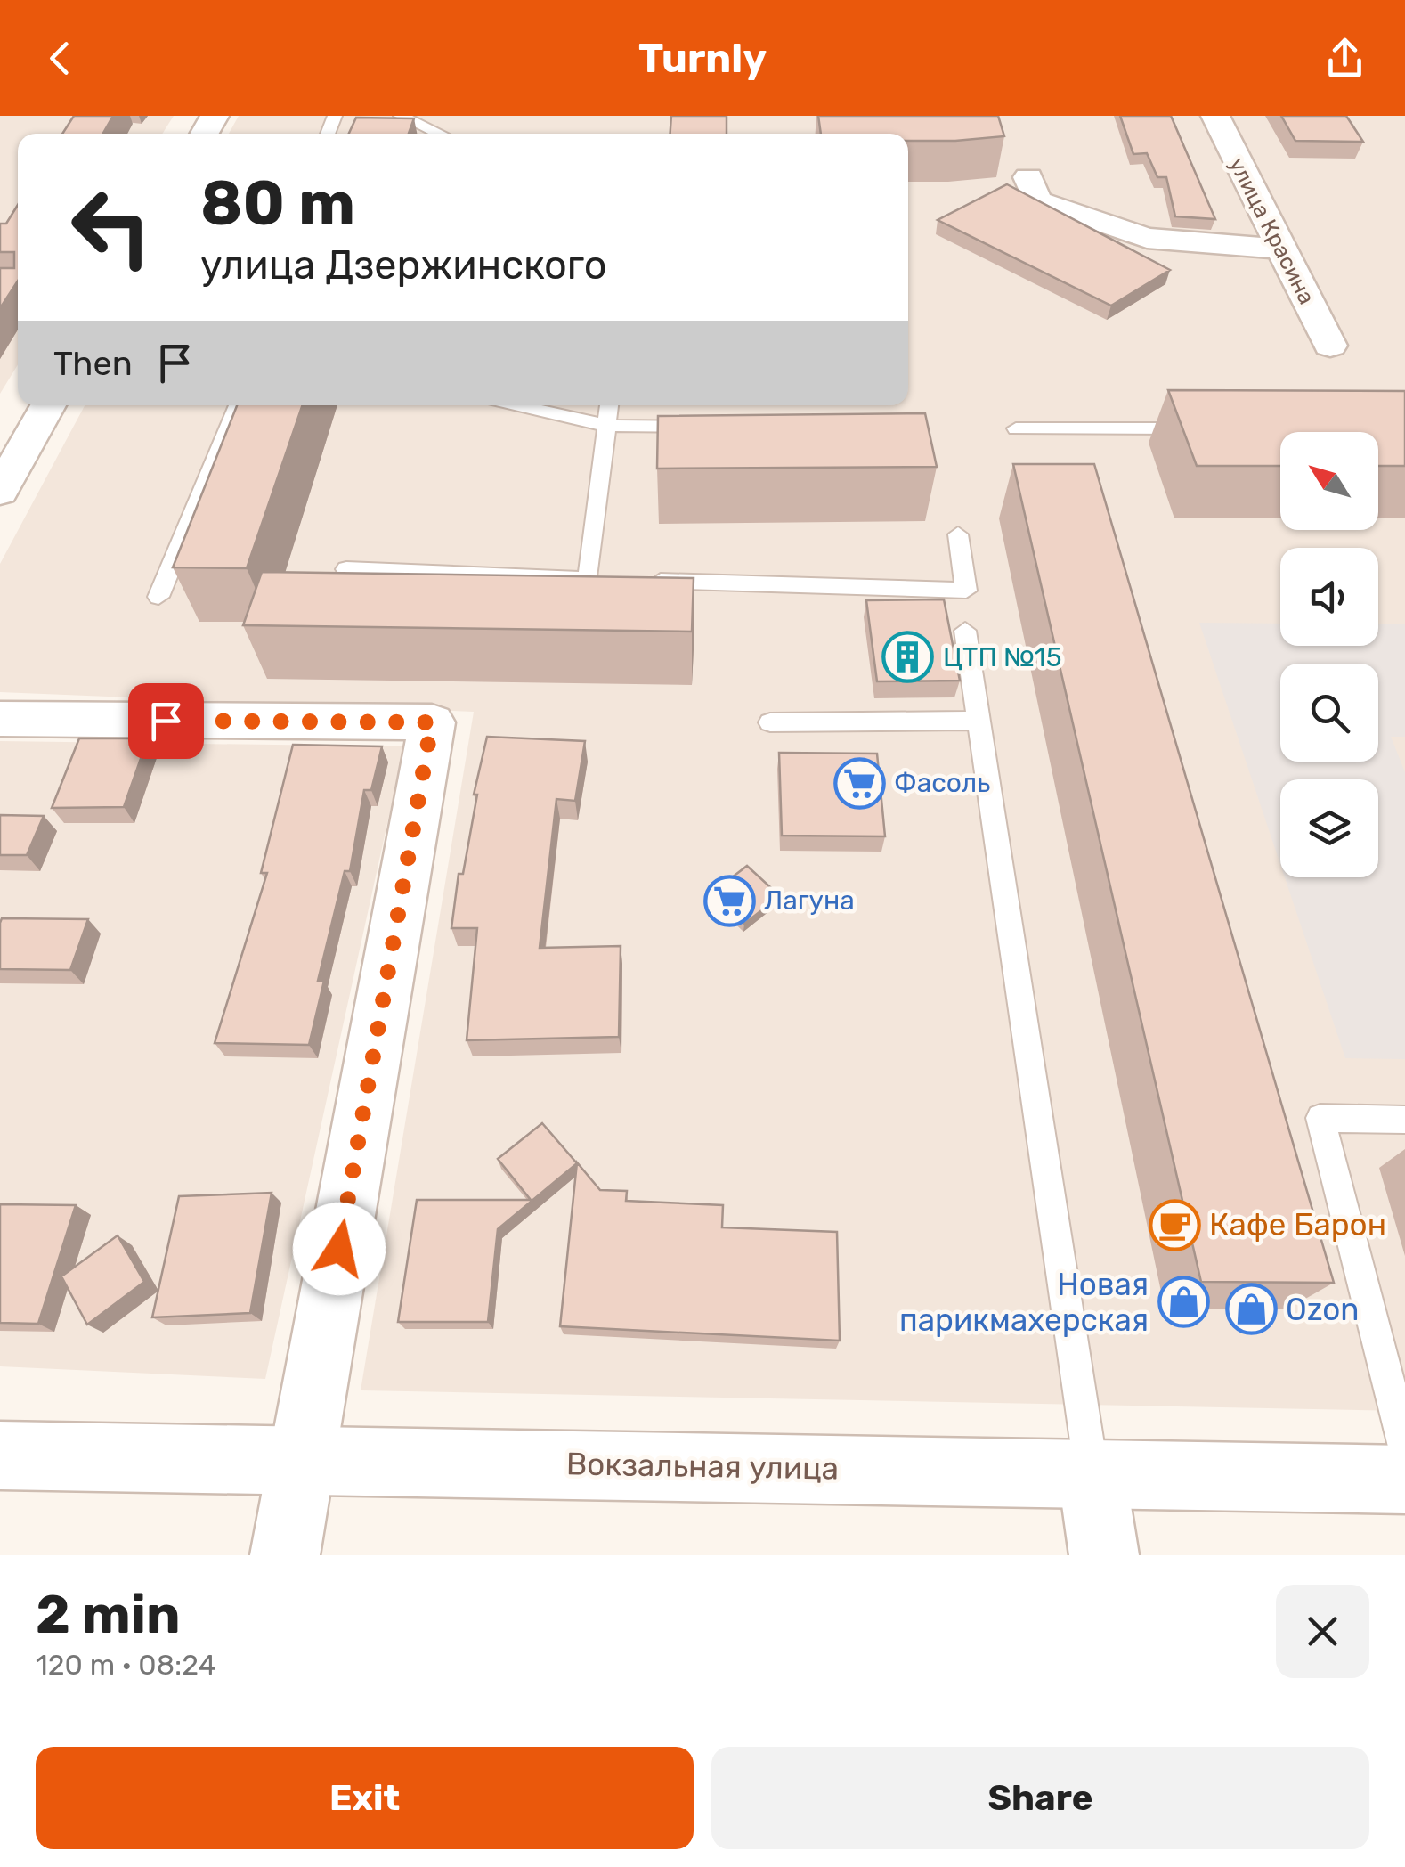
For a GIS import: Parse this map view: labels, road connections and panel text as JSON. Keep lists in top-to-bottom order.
{
  "streets": {
    "street": ["улица Красина", "Вокзальная улица"]
  },
  "places": {
    "building": ["ЦТП №15"],
    "supermarket": ["Фасоль", "Лагуна"],
    "cafe": ["Кафе Барон"],
    "shop": ["Новая парикмахерская", "Ozon"]
  },
  "north": "top left",
  "page": {
    "header": "Turnly",
    "turn": ["80 m", "улица Дзержинского"],
    "then": "Then",
    "heading": ["2 min", "120 m · 08:24"],
    "buttons": ["Exit", "Share"]
  }
}
